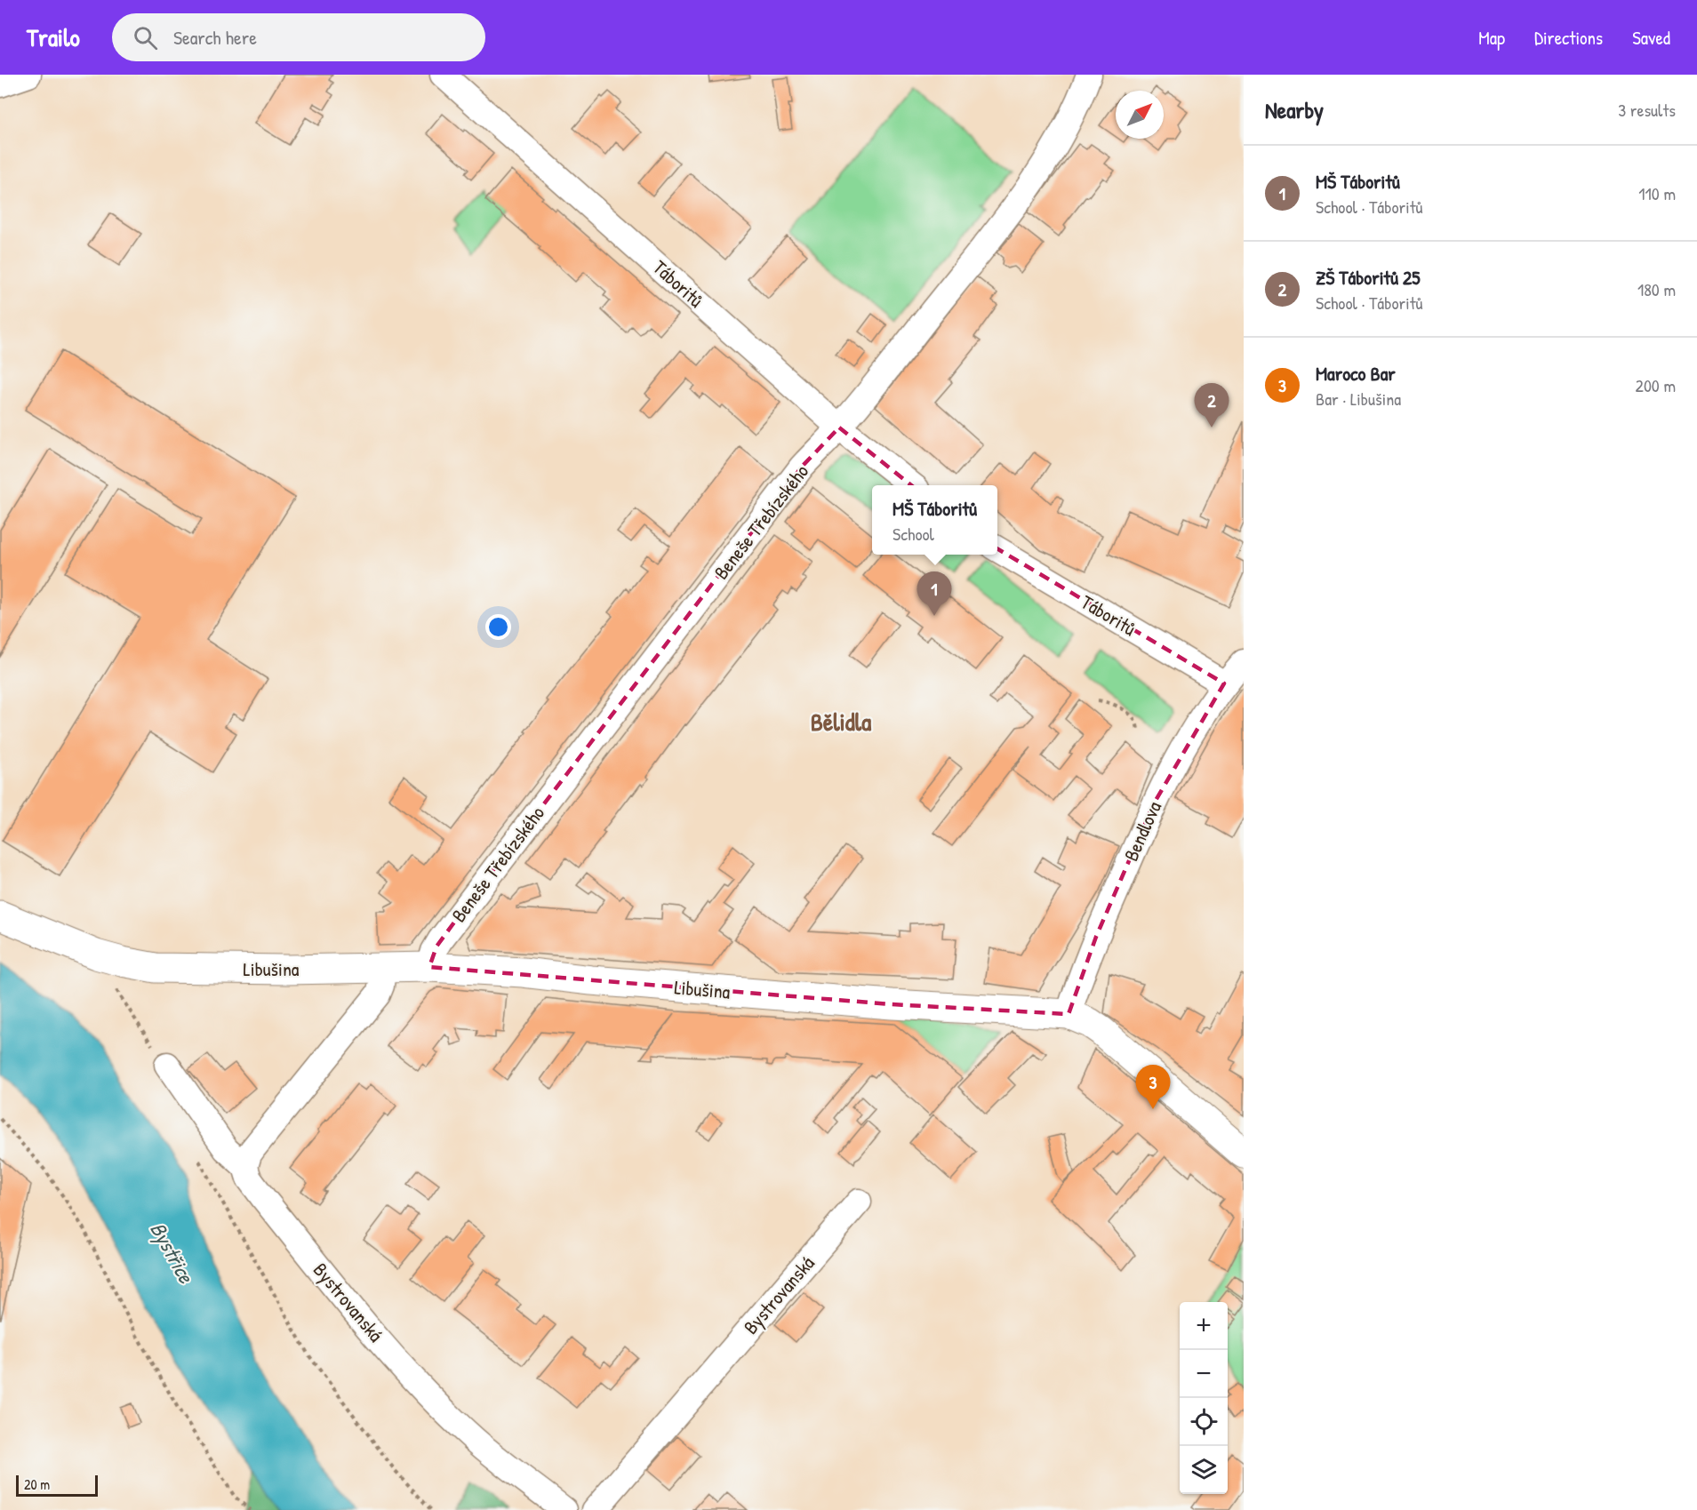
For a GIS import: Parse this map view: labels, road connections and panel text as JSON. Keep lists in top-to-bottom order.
{
  "streets": {
    "street": [
      "Táboritů",
      "Beneše Třebízského",
      "Bendlova",
      "Libušina",
      "Bystrovanská"
    ]
  },
  "crossings": [
    ["Táboritů", "Beneše Třebízského"],
    ["Táboritů", "Bendlova"],
    ["Beneše Třebízského", "Libušina"],
    ["Bendlova", "Libušina"]
  ],
  "districts": ["Bělidla"],
  "water": ["Bystřice"],
  "scale_bar": "20 m",
  "north": "top right",
  "page": {
    "header": "Trailo",
    "search": "Search here",
    "nav": ["Map", "Directions", "Saved"],
    "heading": ["Nearby", "3 results"],
    "list": [
      {
        "mark": "1",
        "name": "MŠ Táboritů",
        "note": "School · Táboritů",
        "value": "110 m"
      },
      {
        "mark": "2",
        "name": "ZŠ Táboritů 25",
        "note": "School · Táboritů",
        "value": "180 m"
      },
      {
        "mark": "3",
        "name": "Maroco Bar",
        "note": "Bar · Libušina",
        "value": "200 m"
      }
    ],
    "pins": ["2", "1", "3"],
    "popup": ["MŠ Táboritů", "School"],
    "map_buttons": ["+", "−"],
    "scale": "20 m"
  }
}
